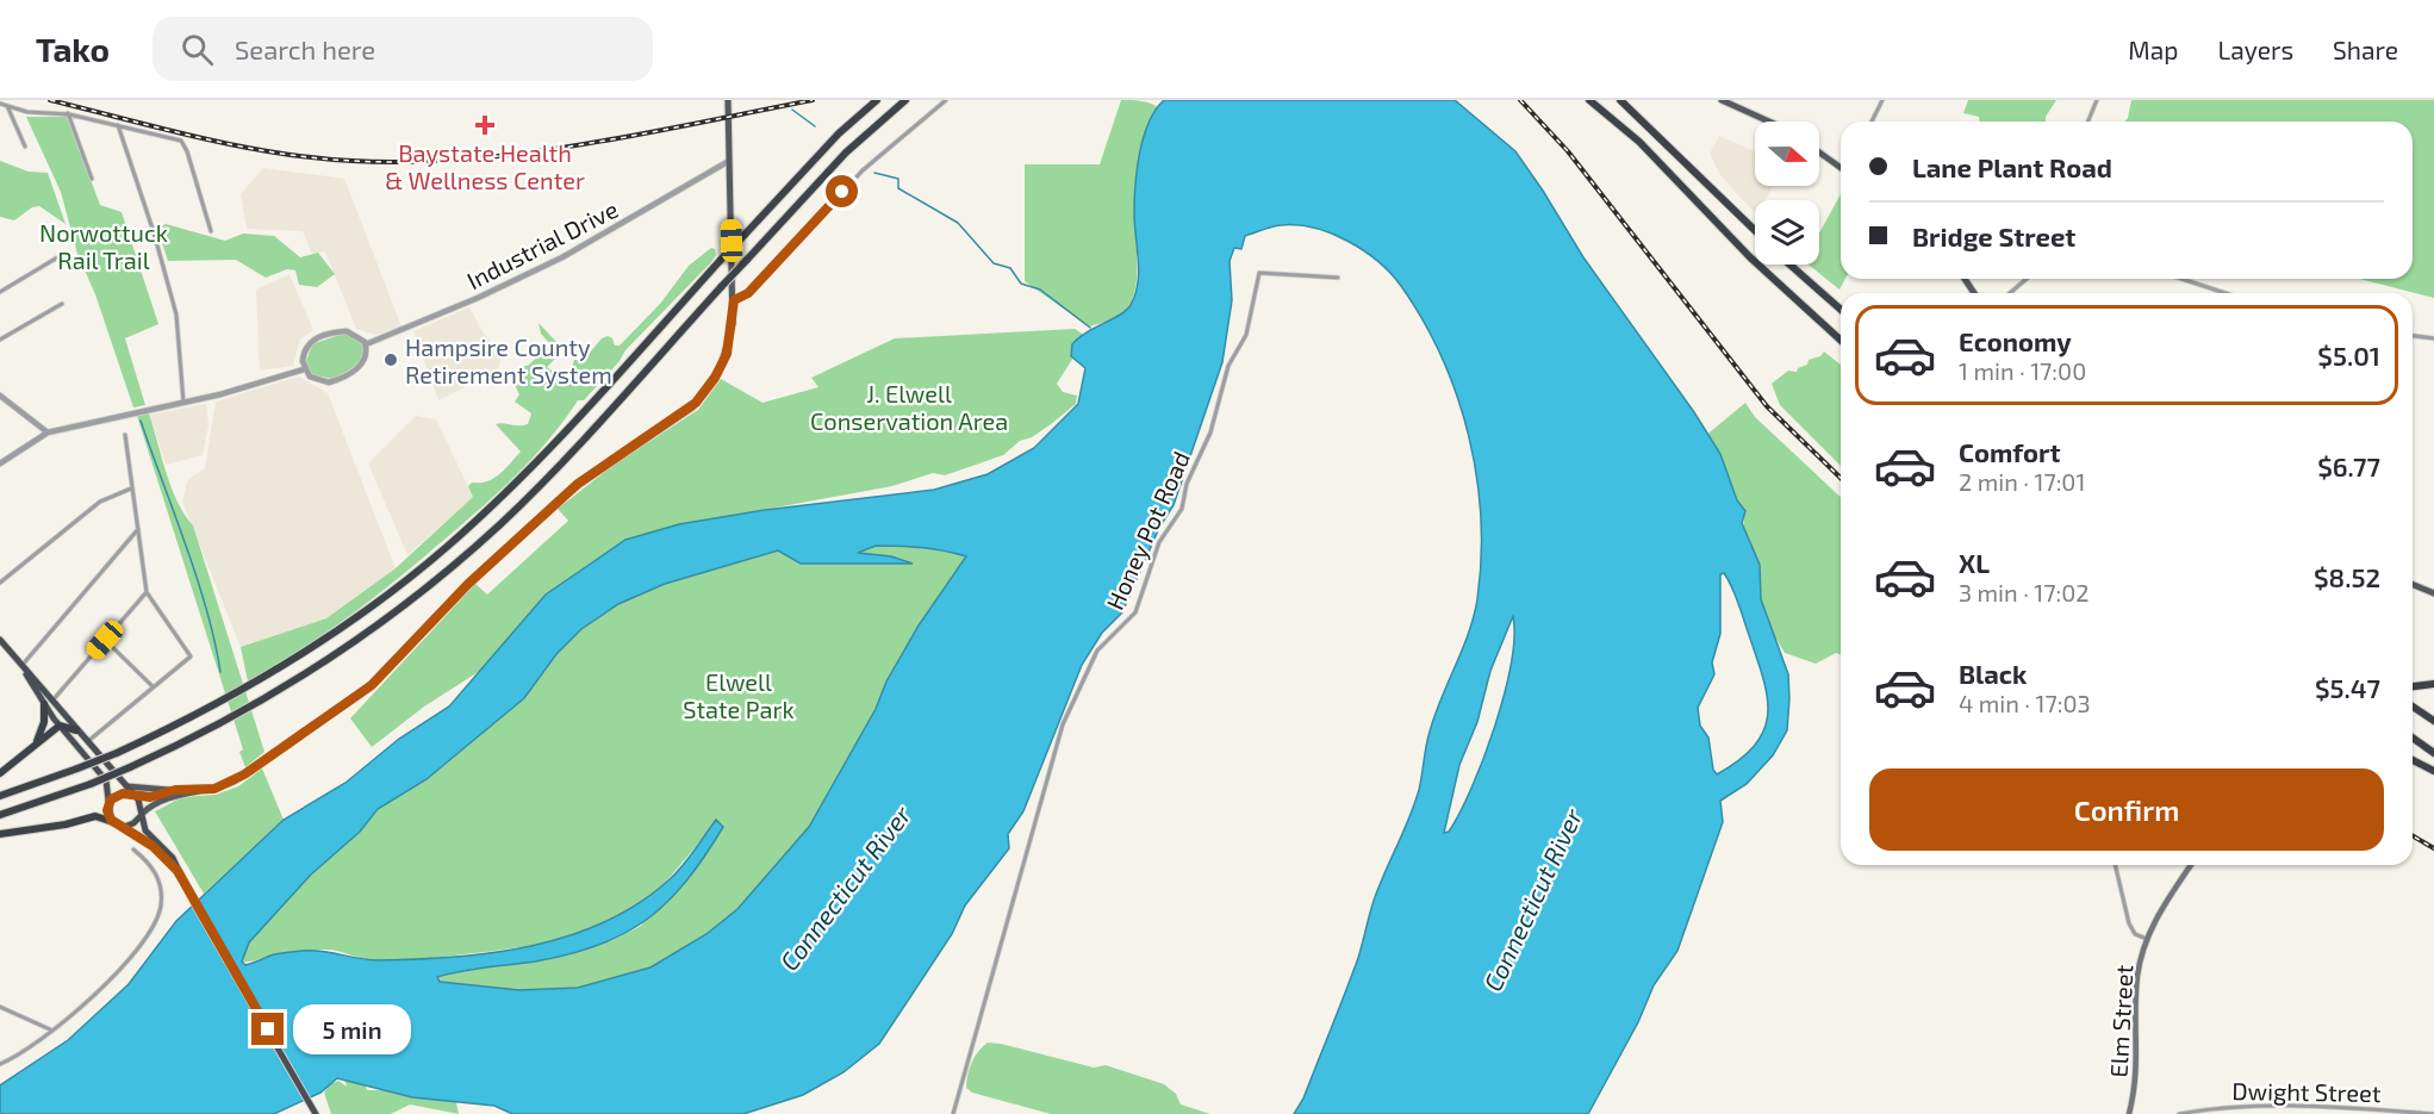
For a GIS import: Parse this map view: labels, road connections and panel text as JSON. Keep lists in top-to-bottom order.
{
  "streets": {
    "main road": ["Elm Street"],
    "street": ["Industrial Drive", "Honey Pot Road", "Dwight Street"]
  },
  "water": ["Connecticut River"],
  "parks": ["Norwottuck Rail Trail", "J. Elwell Conservation Area", "Elwell State Park"],
  "places": {
    "health": ["Baystate Health & Wellness Center"],
    "other": ["Hampsire County Retirement System"]
  },
  "north": "right",
  "page": {
    "header": "Tako",
    "search": "Search here",
    "nav": ["Map", "Layers", "Share"],
    "banner": ["Lane Plant Road", "Bridge Street"],
    "list": [
      {
        "name": "Economy",
        "note": "1 min · 17:00",
        "value": "$5.01"
      },
      {
        "name": "Comfort",
        "note": "2 min · 17:01",
        "value": "$6.77"
      },
      {
        "name": "XL",
        "note": "3 min · 17:02",
        "value": "$8.52"
      },
      {
        "name": "Black",
        "note": "4 min · 17:03",
        "value": "$5.47"
      }
    ],
    "buttons": "Confirm",
    "bubble": "5 min"
  }
}
